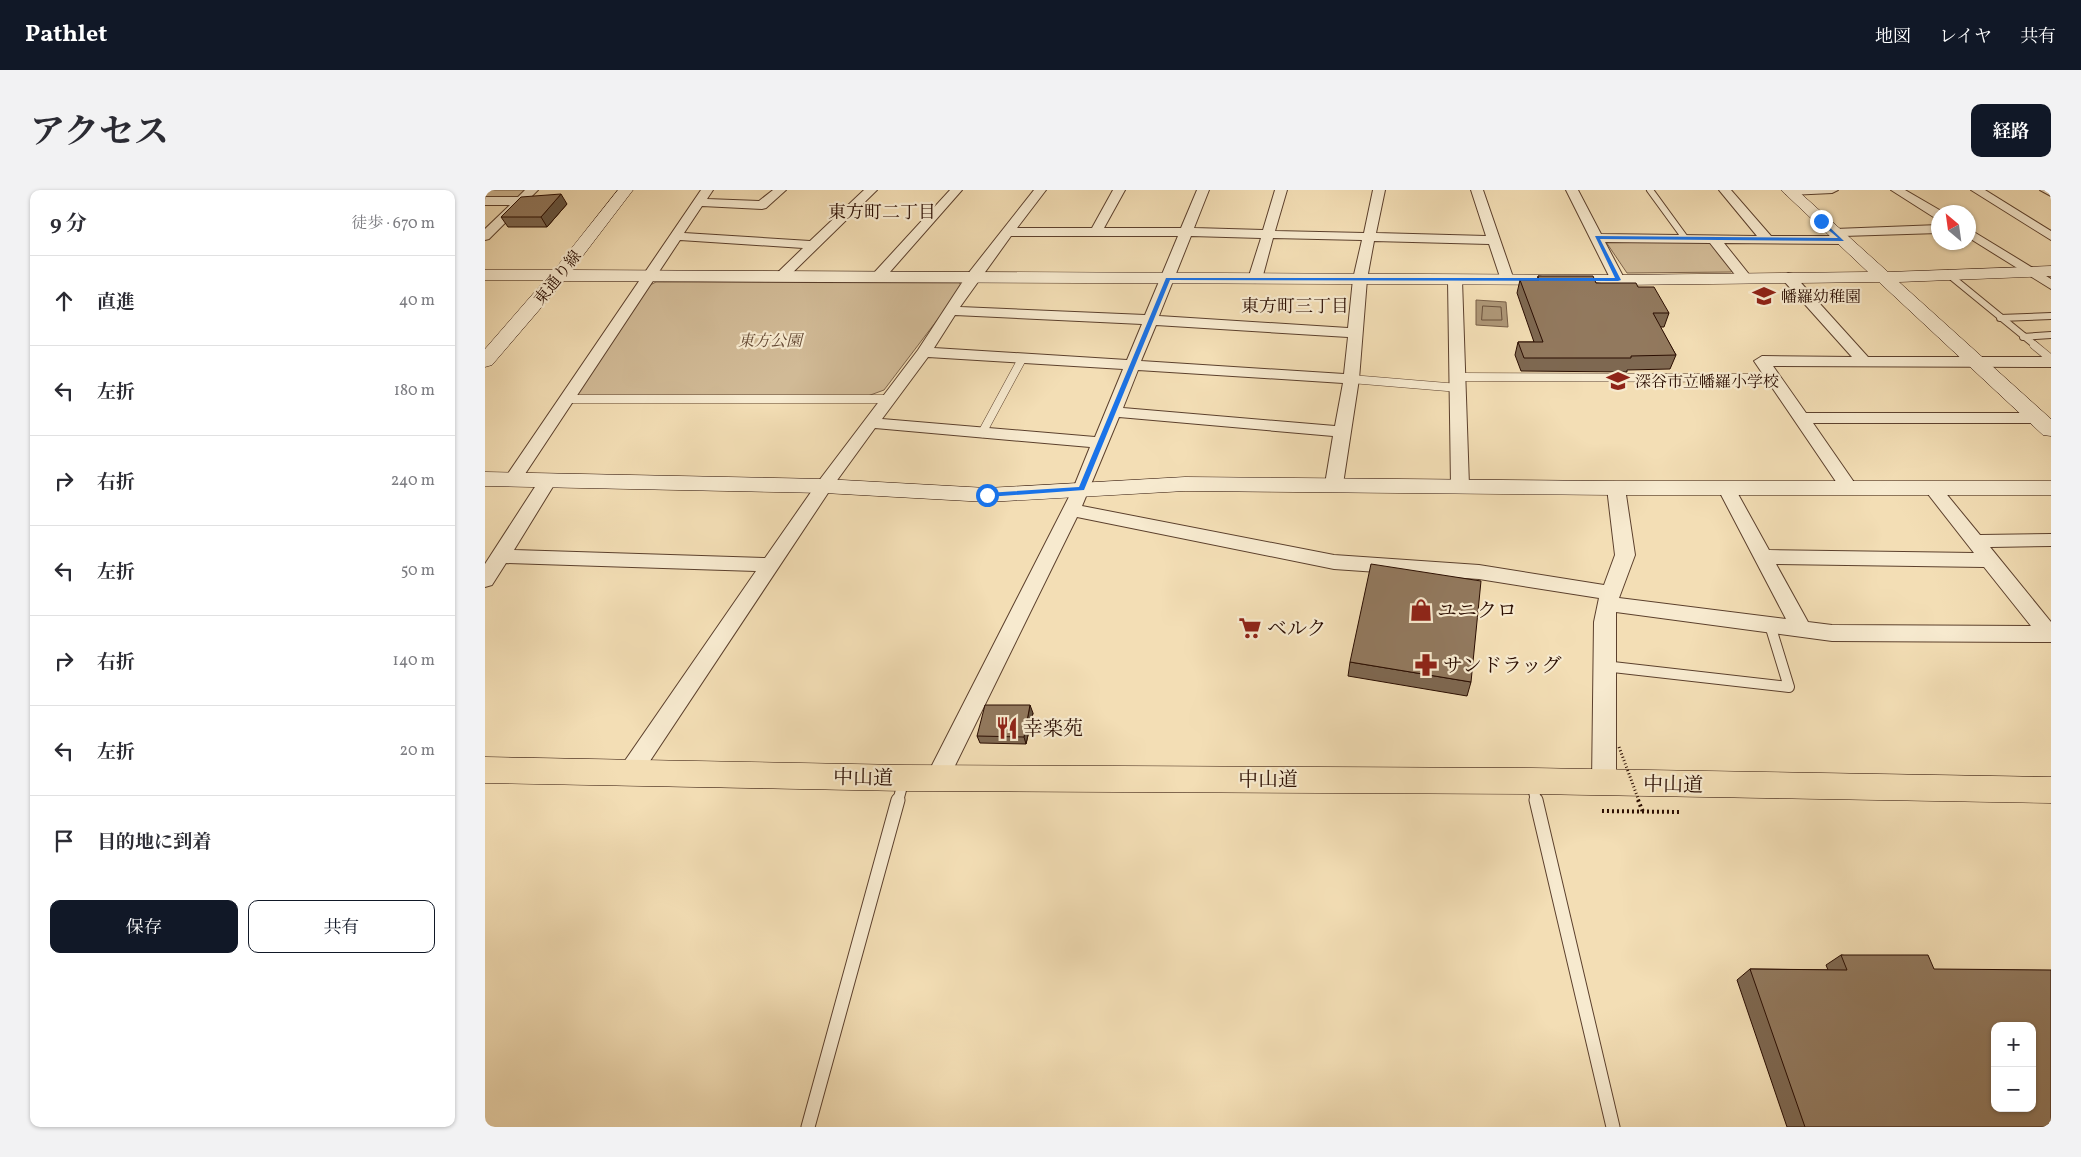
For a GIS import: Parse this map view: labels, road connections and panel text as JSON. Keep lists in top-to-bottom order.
{
  "streets": {
    "highway": ["中山道"],
    "street": ["東通り線"]
  },
  "districts": ["東方町二丁目", "東方町三丁目"],
  "parks": ["東方公園"],
  "places": {
    "school or university": ["幡羅幼稚園", "深谷市立幡羅小学校"],
    "shop": ["ユニクロ"],
    "supermarket": ["ベルク"],
    "pharmacy": ["サンドラッグ"],
    "restaurant": ["幸楽苑"]
  },
  "north": "top left",
  "page": {
    "header": "Pathlet",
    "nav": ["地図", "レイヤ", "共有"],
    "title": "アクセス",
    "buttons": [
      "経路",
      ["保存", "共有"]
    ],
    "heading": ["9 分", "徒歩 · 670 m"],
    "list": [
      ["直進", "40 m"],
      ["左折", "180 m"],
      ["右折", "240 m"],
      ["左折", "50 m"],
      ["右折", "140 m"],
      ["左折", "20 m"],
      "目的地に到着"
    ],
    "map_buttons": ["+", "−"]
  }
}
